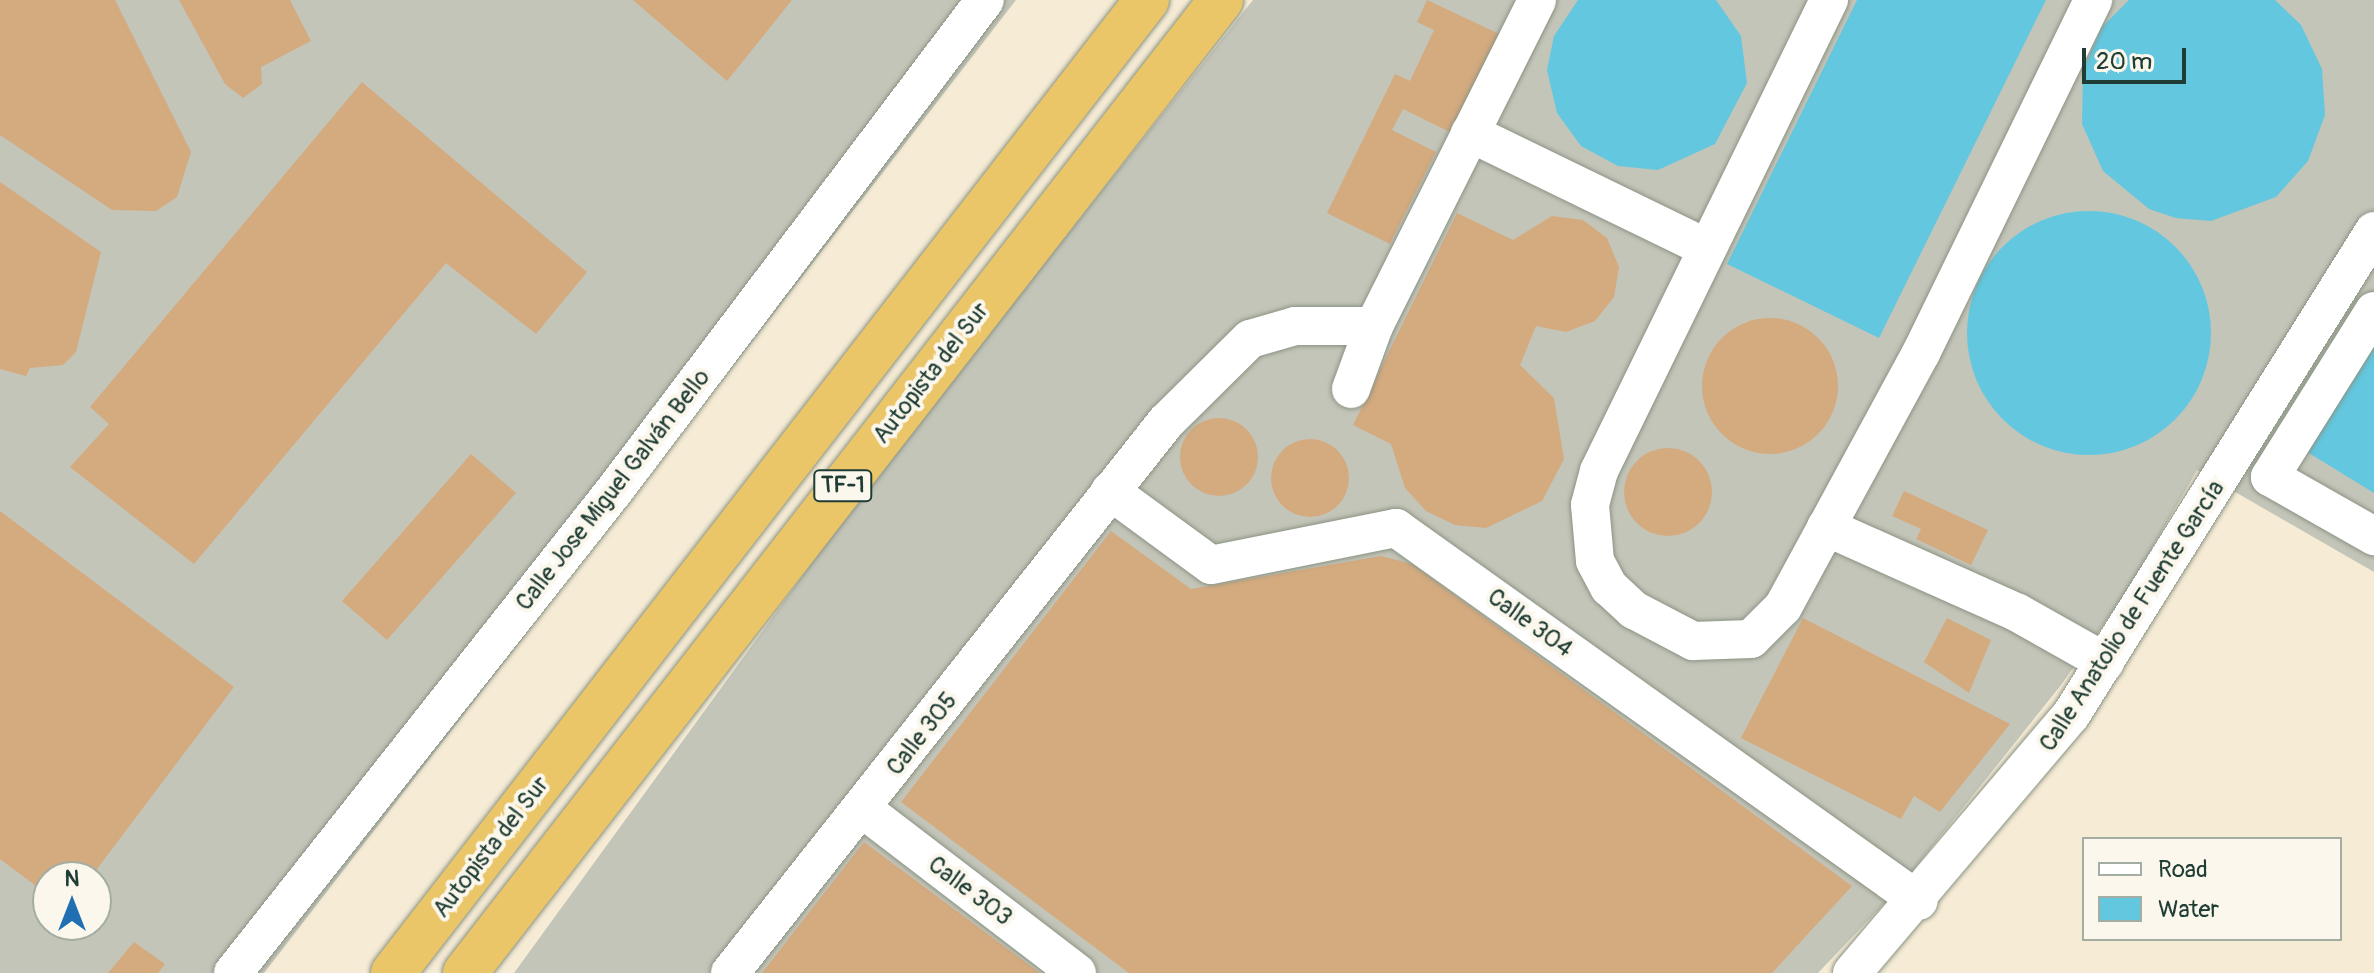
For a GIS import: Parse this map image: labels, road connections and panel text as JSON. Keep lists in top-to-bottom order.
{
  "streets": {
    "highway": ["Autopista del Sur", "TF-1"],
    "street": [
      "Calle Jose Miguel Galván Bello",
      "Calle Anatolio de Fuente García",
      "Calle 304",
      "Calle 305",
      "Calle 303"
    ]
  },
  "crossings": [
    ["Calle Anatolio de Fuente García", "Calle 304"],
    ["Calle 304", "Calle 305"],
    ["Calle 305", "Calle 303"]
  ],
  "legend": ["Road", "Water"],
  "scale_bar": "20 m",
  "north": "top"
}
